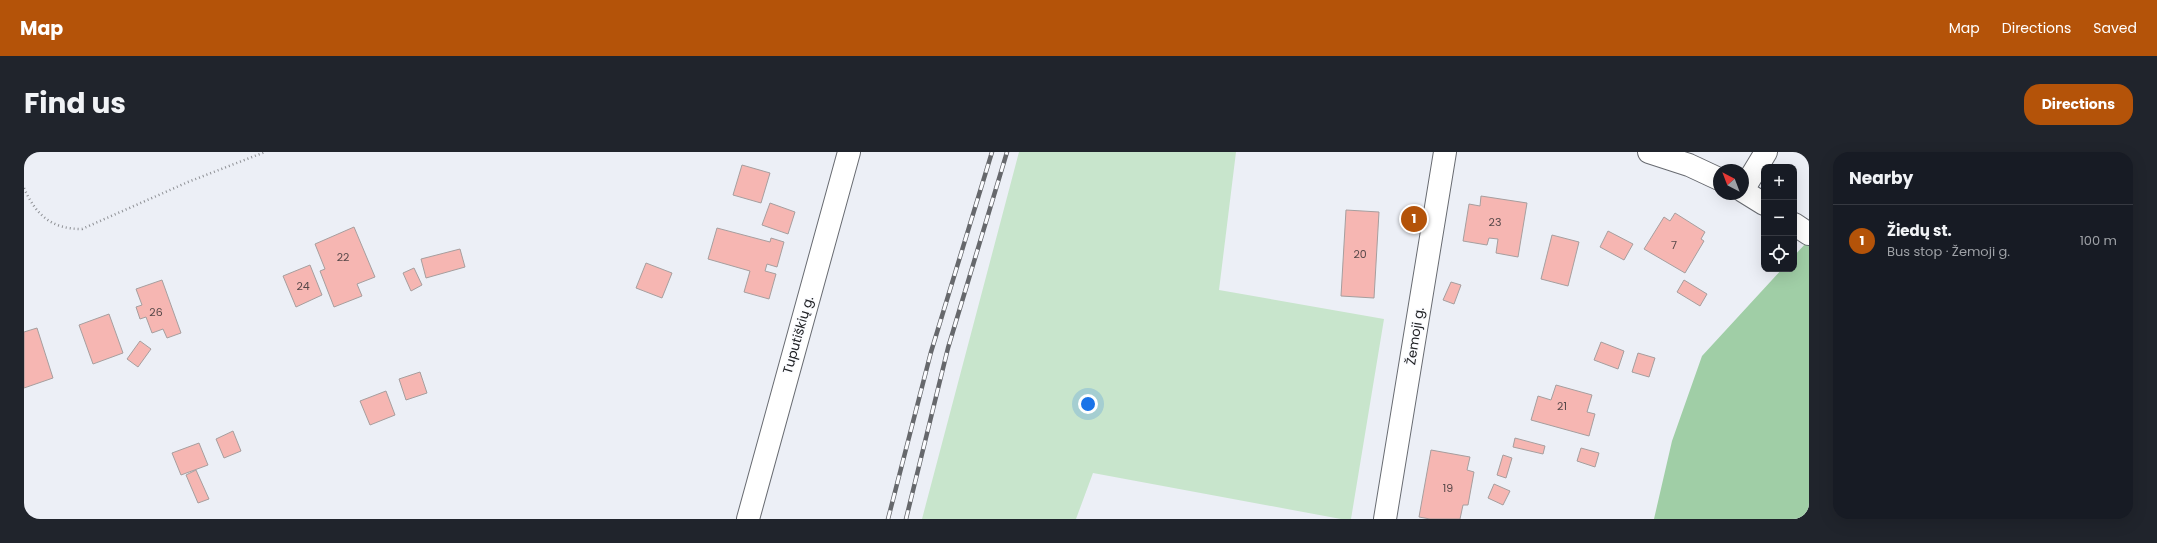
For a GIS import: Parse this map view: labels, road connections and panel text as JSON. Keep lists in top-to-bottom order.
{
  "streets": {
    "street": ["Tuputiškių g.", "Žemoji g."]
  },
  "house_numbers": [
    "23",
    "7",
    "20",
    "22",
    "24",
    "26",
    "21",
    "19"
  ],
  "north": "top left",
  "page": {
    "header": "Map",
    "nav": ["Map", "Directions", "Saved"],
    "title": "Find us",
    "buttons": "Directions",
    "heading": "Nearby",
    "map_buttons": ["+", "−"],
    "pins": "1",
    "list": [
      {
        "mark": "1",
        "name": "Žiedų st.",
        "note": "Bus stop · Žemoji g.",
        "value": "100 m"
      }
    ]
  }
}
